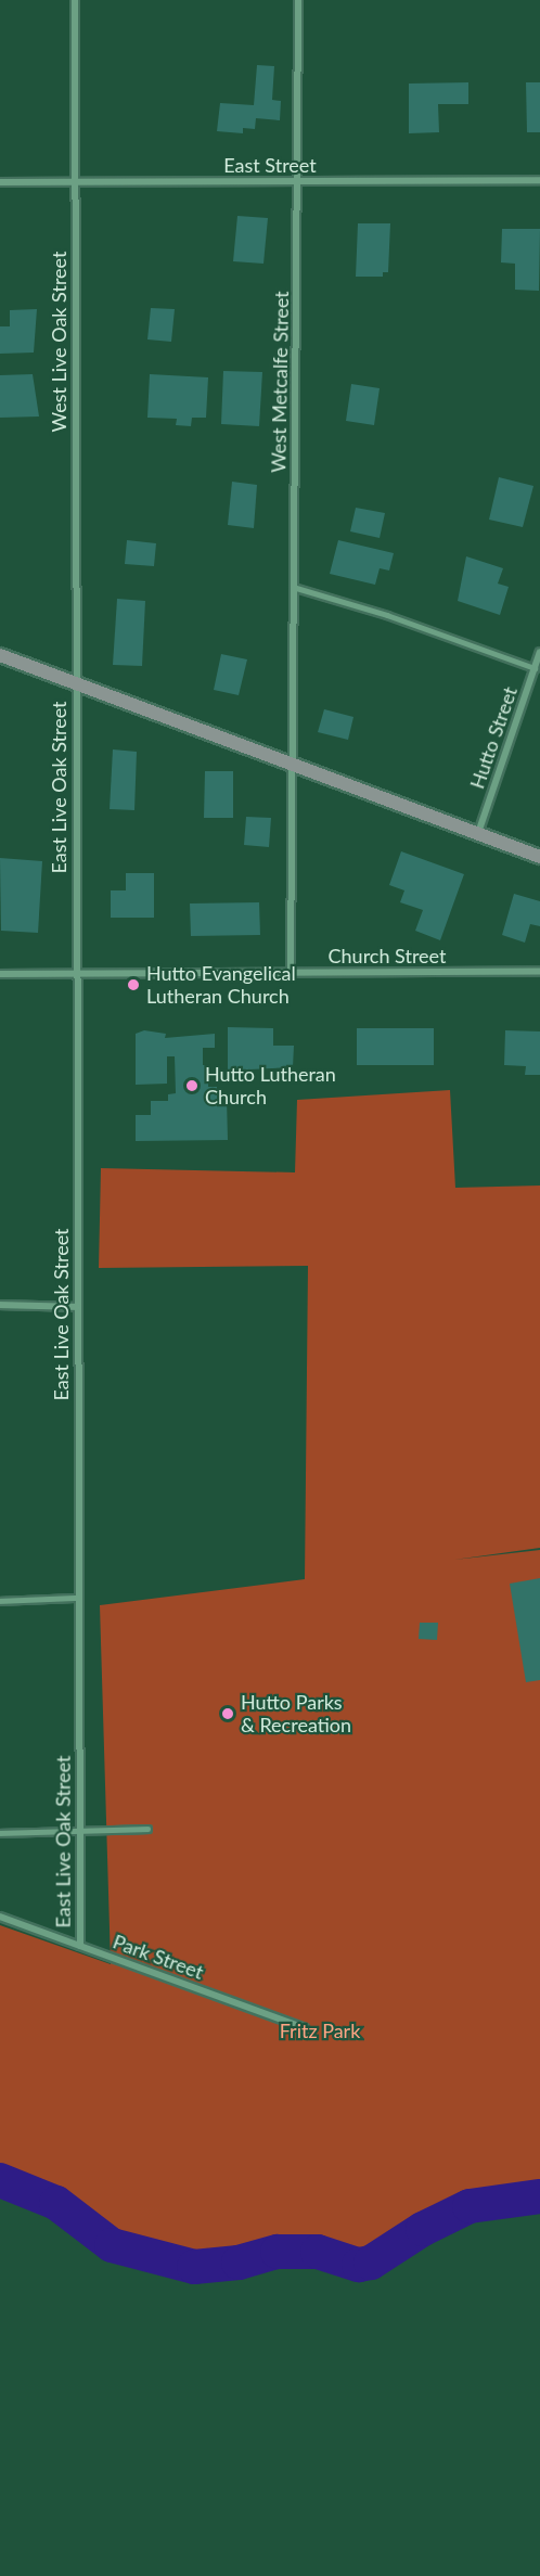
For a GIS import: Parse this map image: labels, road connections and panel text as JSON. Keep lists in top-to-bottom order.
{
  "streets": {
    "street": [
      "East Street",
      "West Live Oak Street",
      "West Metcalfe Street",
      "Hutto Street",
      "East Live Oak Street",
      "Church Street",
      "Park Street"
    ]
  },
  "crossings": [
    ["East Street", "West Live Oak Street"],
    ["East Street", "West Metcalfe Street"],
    ["West Live Oak Street", "East Live Oak Street"],
    ["West Metcalfe Street", "Church Street"],
    ["East Live Oak Street", "Church Street"],
    ["East Live Oak Street", "Park Street"]
  ],
  "parks": ["Fritz Park"],
  "places": ["Hutto Evangelical Lutheran Church", "Hutto Lutheran Church", "Hutto Parks & Recreation"]
}
